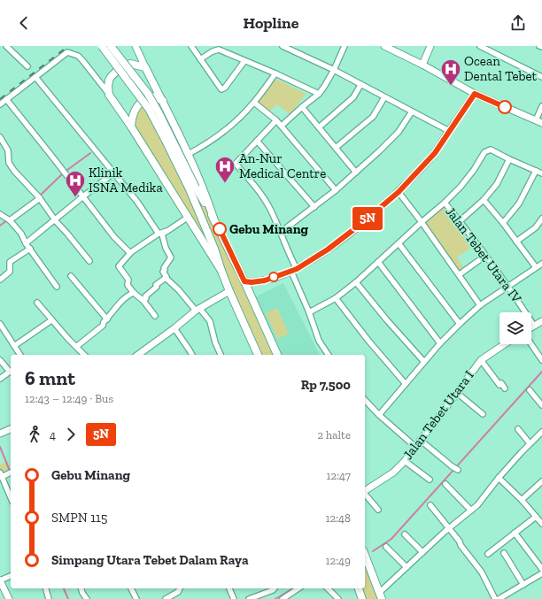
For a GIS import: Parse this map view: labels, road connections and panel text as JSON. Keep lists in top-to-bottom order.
{
  "streets": {
    "street": ["Jalan Tebet Utara IV", "Jalan Tebet Utara I"]
  },
  "places": {
    "hospital": ["Ocean Dental Tebet", "An-Nur Medical Centre", "Klinik ISNA Medika"],
    "other": ["Gebu Minang"]
  },
  "lines": ["bus line 5N"],
  "page": {
    "header": "Hopline",
    "on_map": "5N",
    "heading": ["6 mnt", "12:43 – 12:49 · Bus", "Rp 7,500"],
    "legs": ["4", "5N", "2 halte"],
    "list": [
      {
        "name": "Gebu Minang",
        "value": "12:47"
      },
      {
        "name": "SMPN 115",
        "value": "12:48"
      },
      {
        "name": "Simpang Utara Tebet Dalam Raya",
        "value": "12:49"
      }
    ]
  }
}
